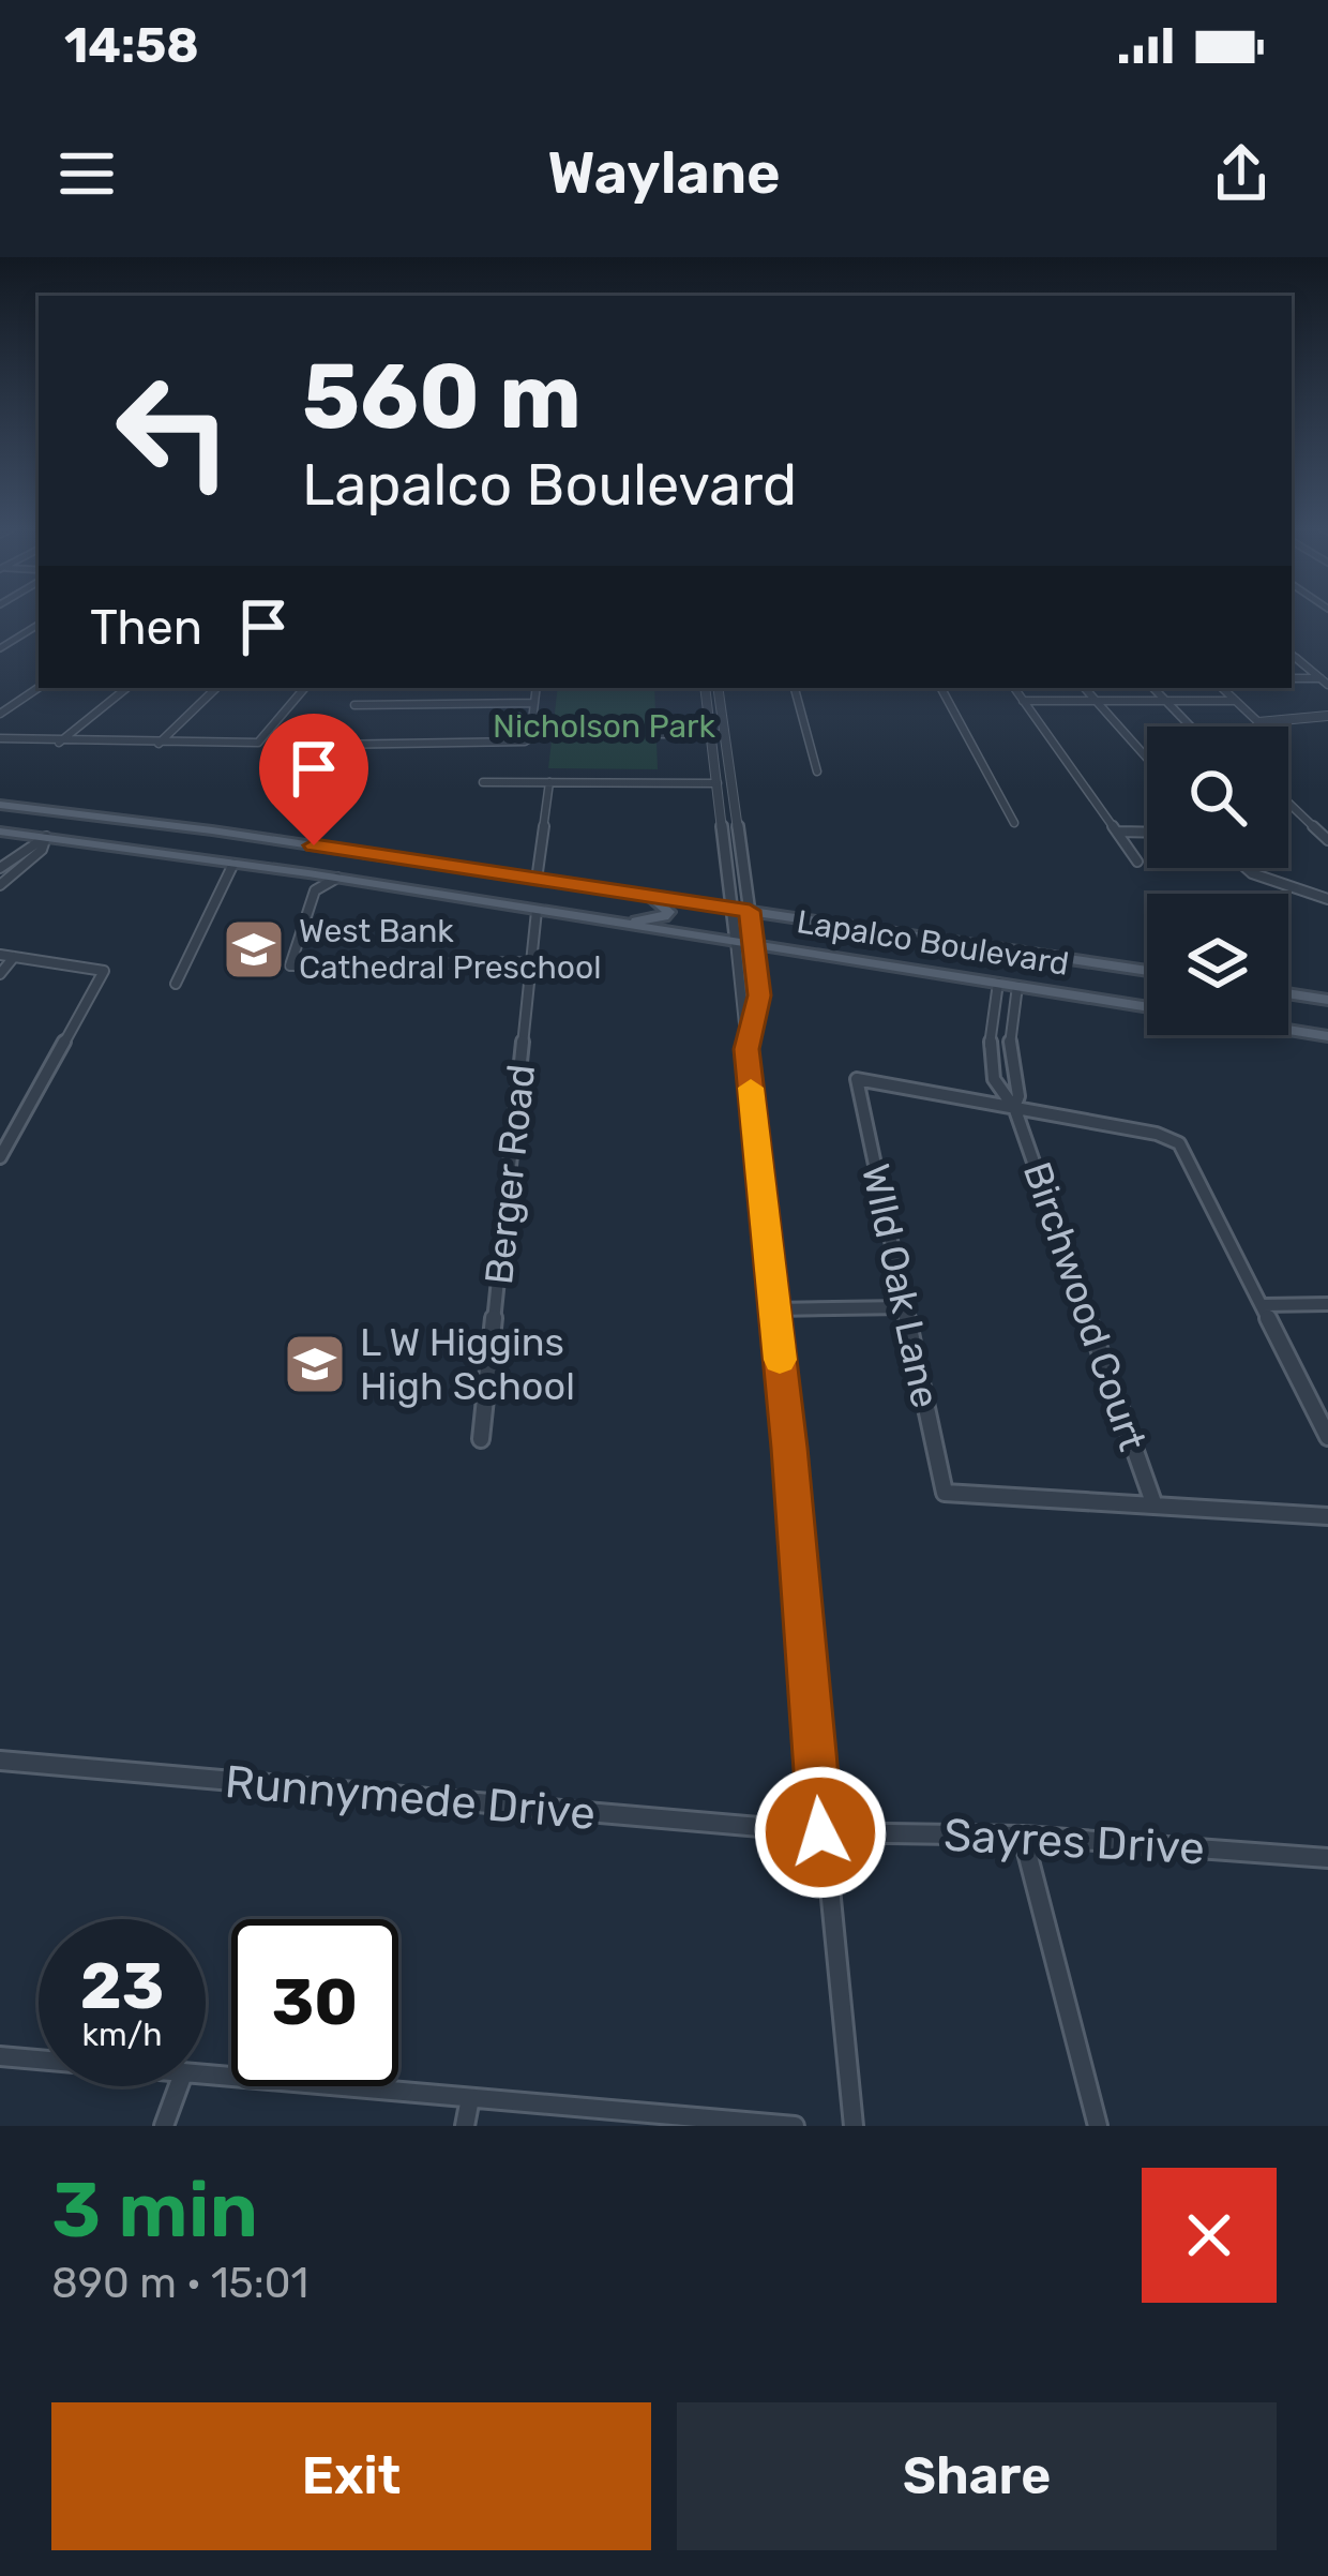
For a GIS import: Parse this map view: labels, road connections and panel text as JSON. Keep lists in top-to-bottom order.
{
  "streets": {
    "main road": ["Lapalco Boulevard"],
    "street": [
      "Berger Road",
      "WIld Oak Lane",
      "Birchwood Court",
      "Runnymede Drive",
      "Sayres Drive"
    ]
  },
  "crossings": [
    ["Lapalco Boulevard", "Berger Road"],
    ["WIld Oak Lane", "Birchwood Court"],
    ["Runnymede Drive", "Sayres Drive"]
  ],
  "parks": ["Nicholson Park"],
  "places": {
    "school or university": ["West Bank Cathedral Preschool", "L W Higgins High School"]
  },
  "page": {
    "status": "14:58",
    "header": "Waylane",
    "turn": ["560 m", "Lapalco Boulevard"],
    "then": "Then",
    "speed": "23 km/h",
    "limit": "30",
    "heading": ["3 min", "890 m · 15:01"],
    "buttons": ["Exit", "Share"]
  }
}
